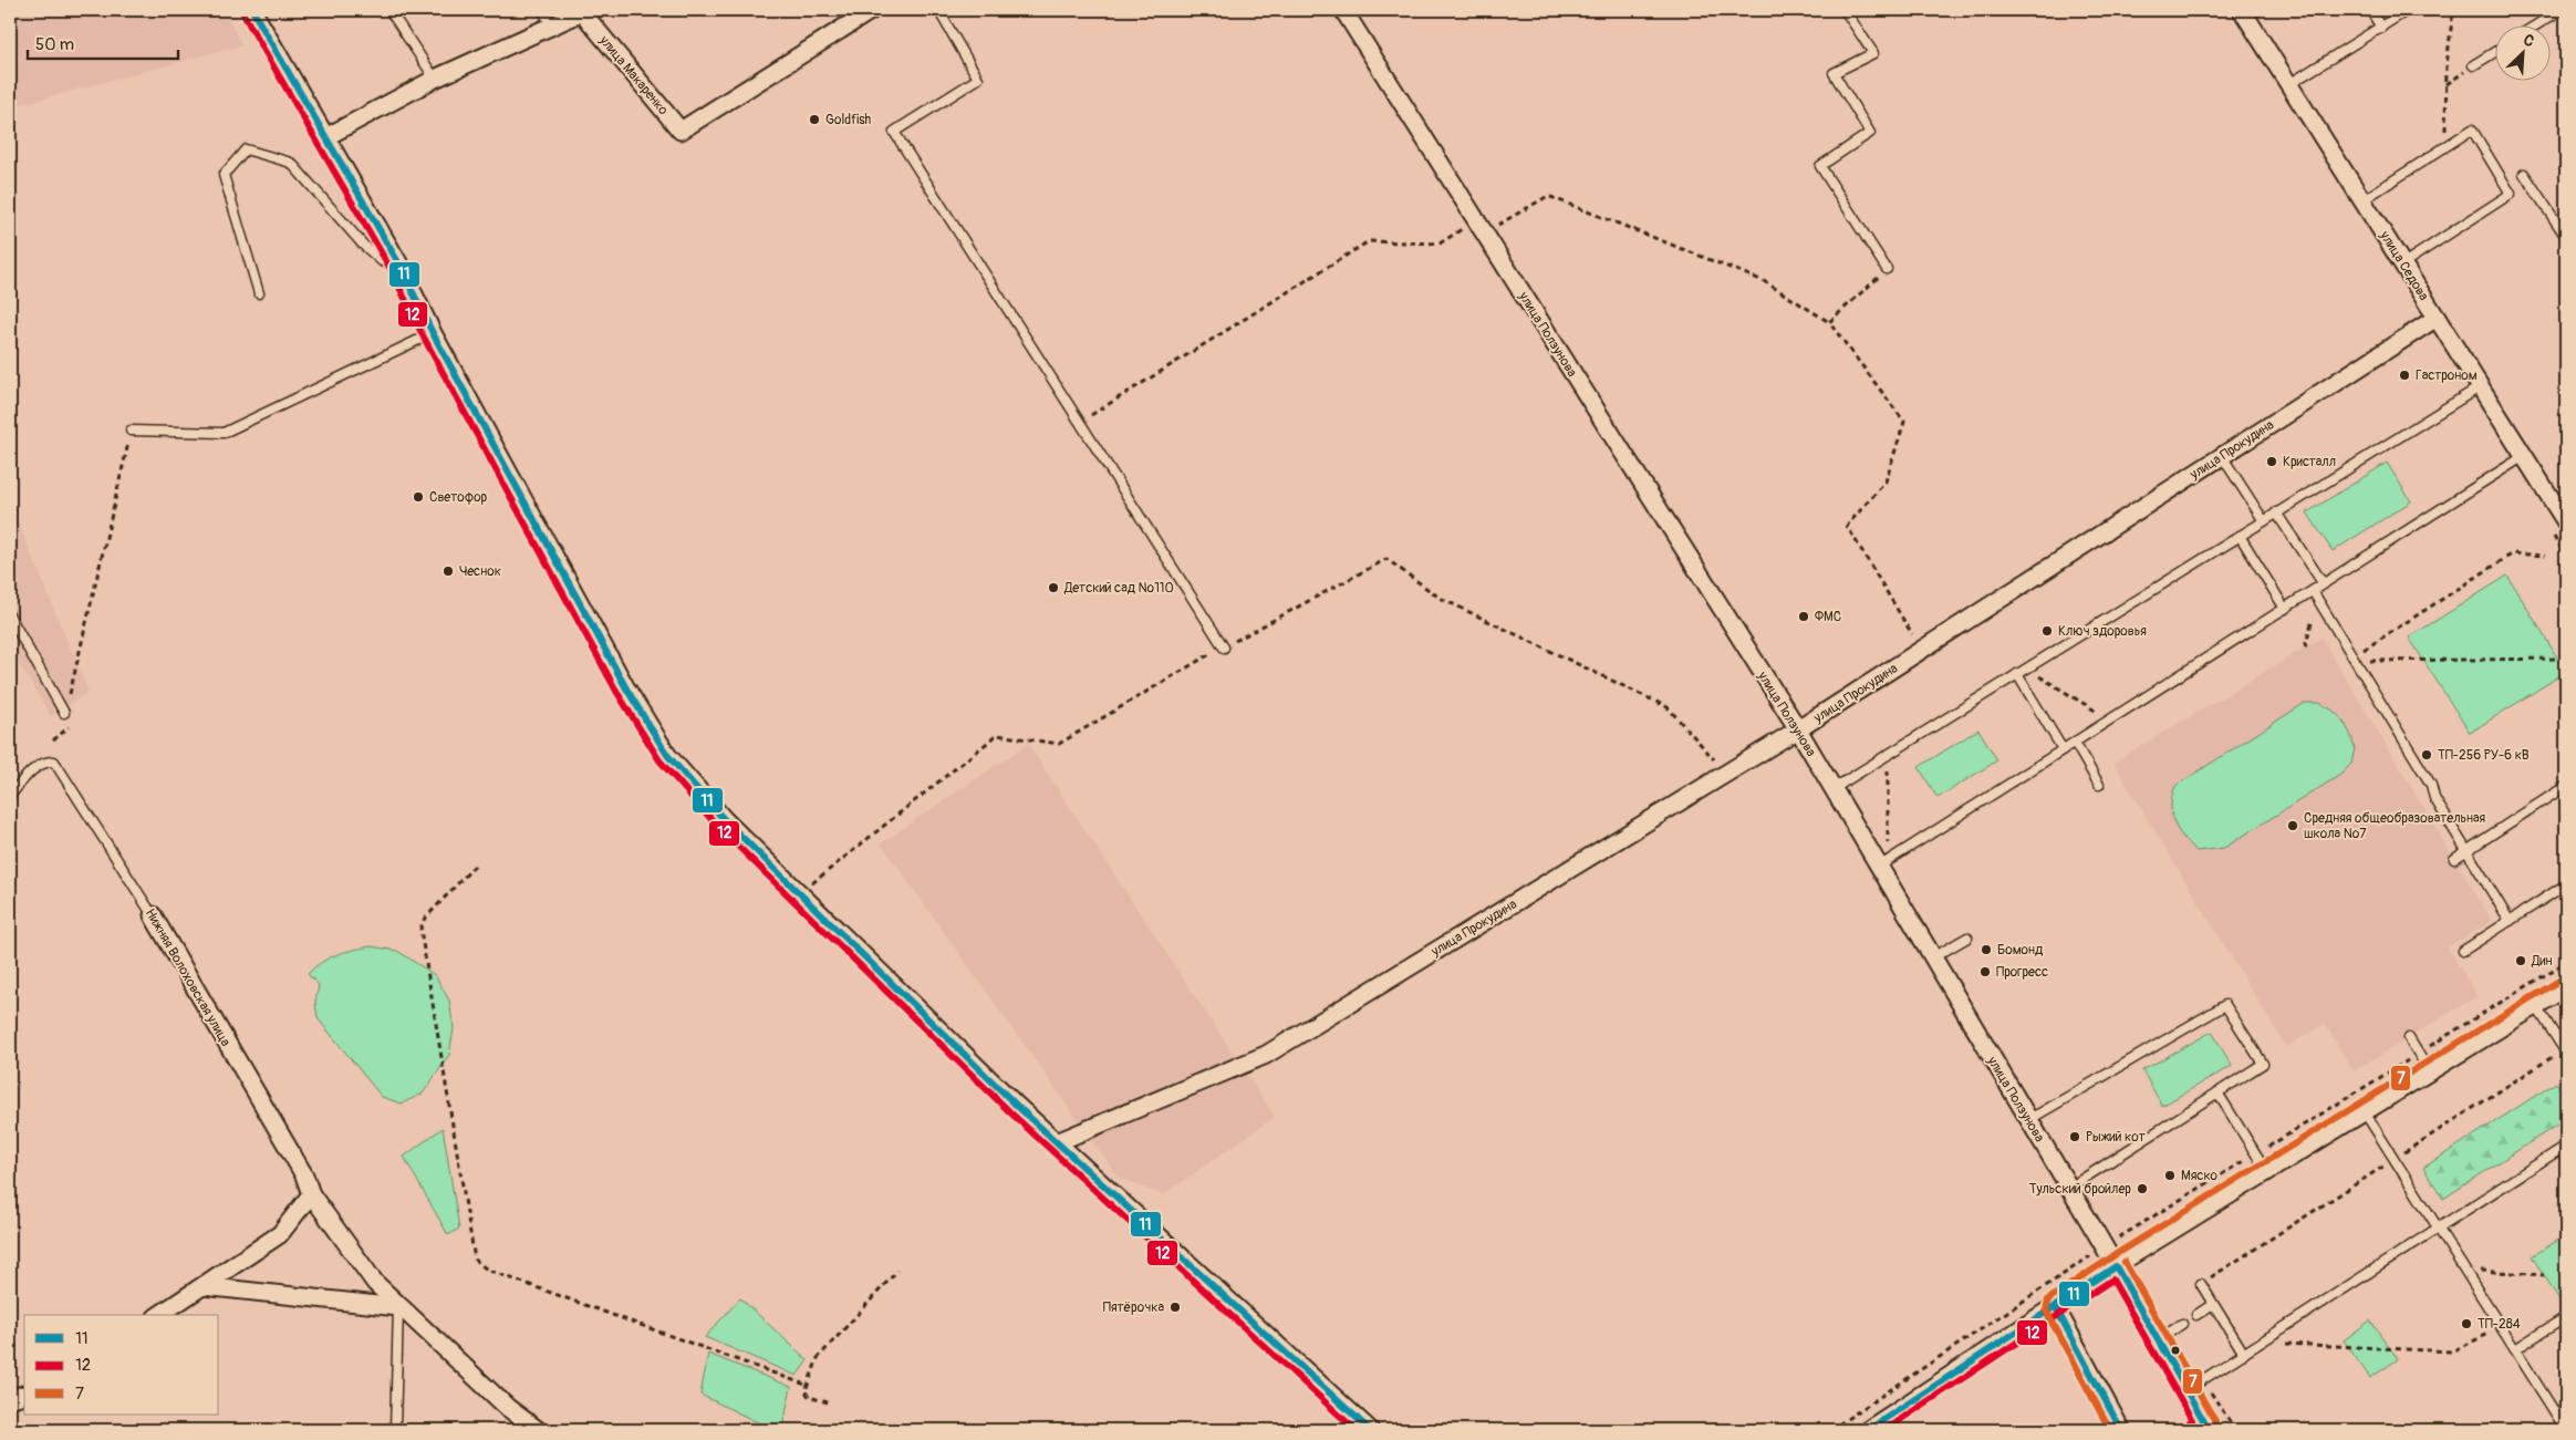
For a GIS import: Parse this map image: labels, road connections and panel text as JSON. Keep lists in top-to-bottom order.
{
  "streets": {
    "street": [
      "улица Макаренко",
      "улица Седова",
      "улица Ползунова",
      "улица Прокудина",
      "Нижняя Волоховская улица"
    ]
  },
  "crossings": [
    ["улица Седова", "улица Прокудина"],
    ["улица Ползунова", "улица Прокудина"]
  ],
  "places": [
    "Goldfish",
    "Гастроном",
    "Кристалл",
    "Светофор",
    "Чеснок",
    "Детский сад №110",
    "ФМС",
    "Ключ здоровья",
    "ТП-256 РУ-6 кВ",
    "Средняя общеобразовательная школа №7",
    "Бомонд",
    "Дин",
    "Прогресс",
    "Рыжий кот",
    "Мяско",
    "Тульский бройлер",
    "Пятёрочка",
    "ТП-284"
  ],
  "lines": ["transit line 11", "transit line 12", "transit line 7"],
  "legend": ["11", "12", "7"],
  "scale_bar": "50 m",
  "north": "top right"
}
